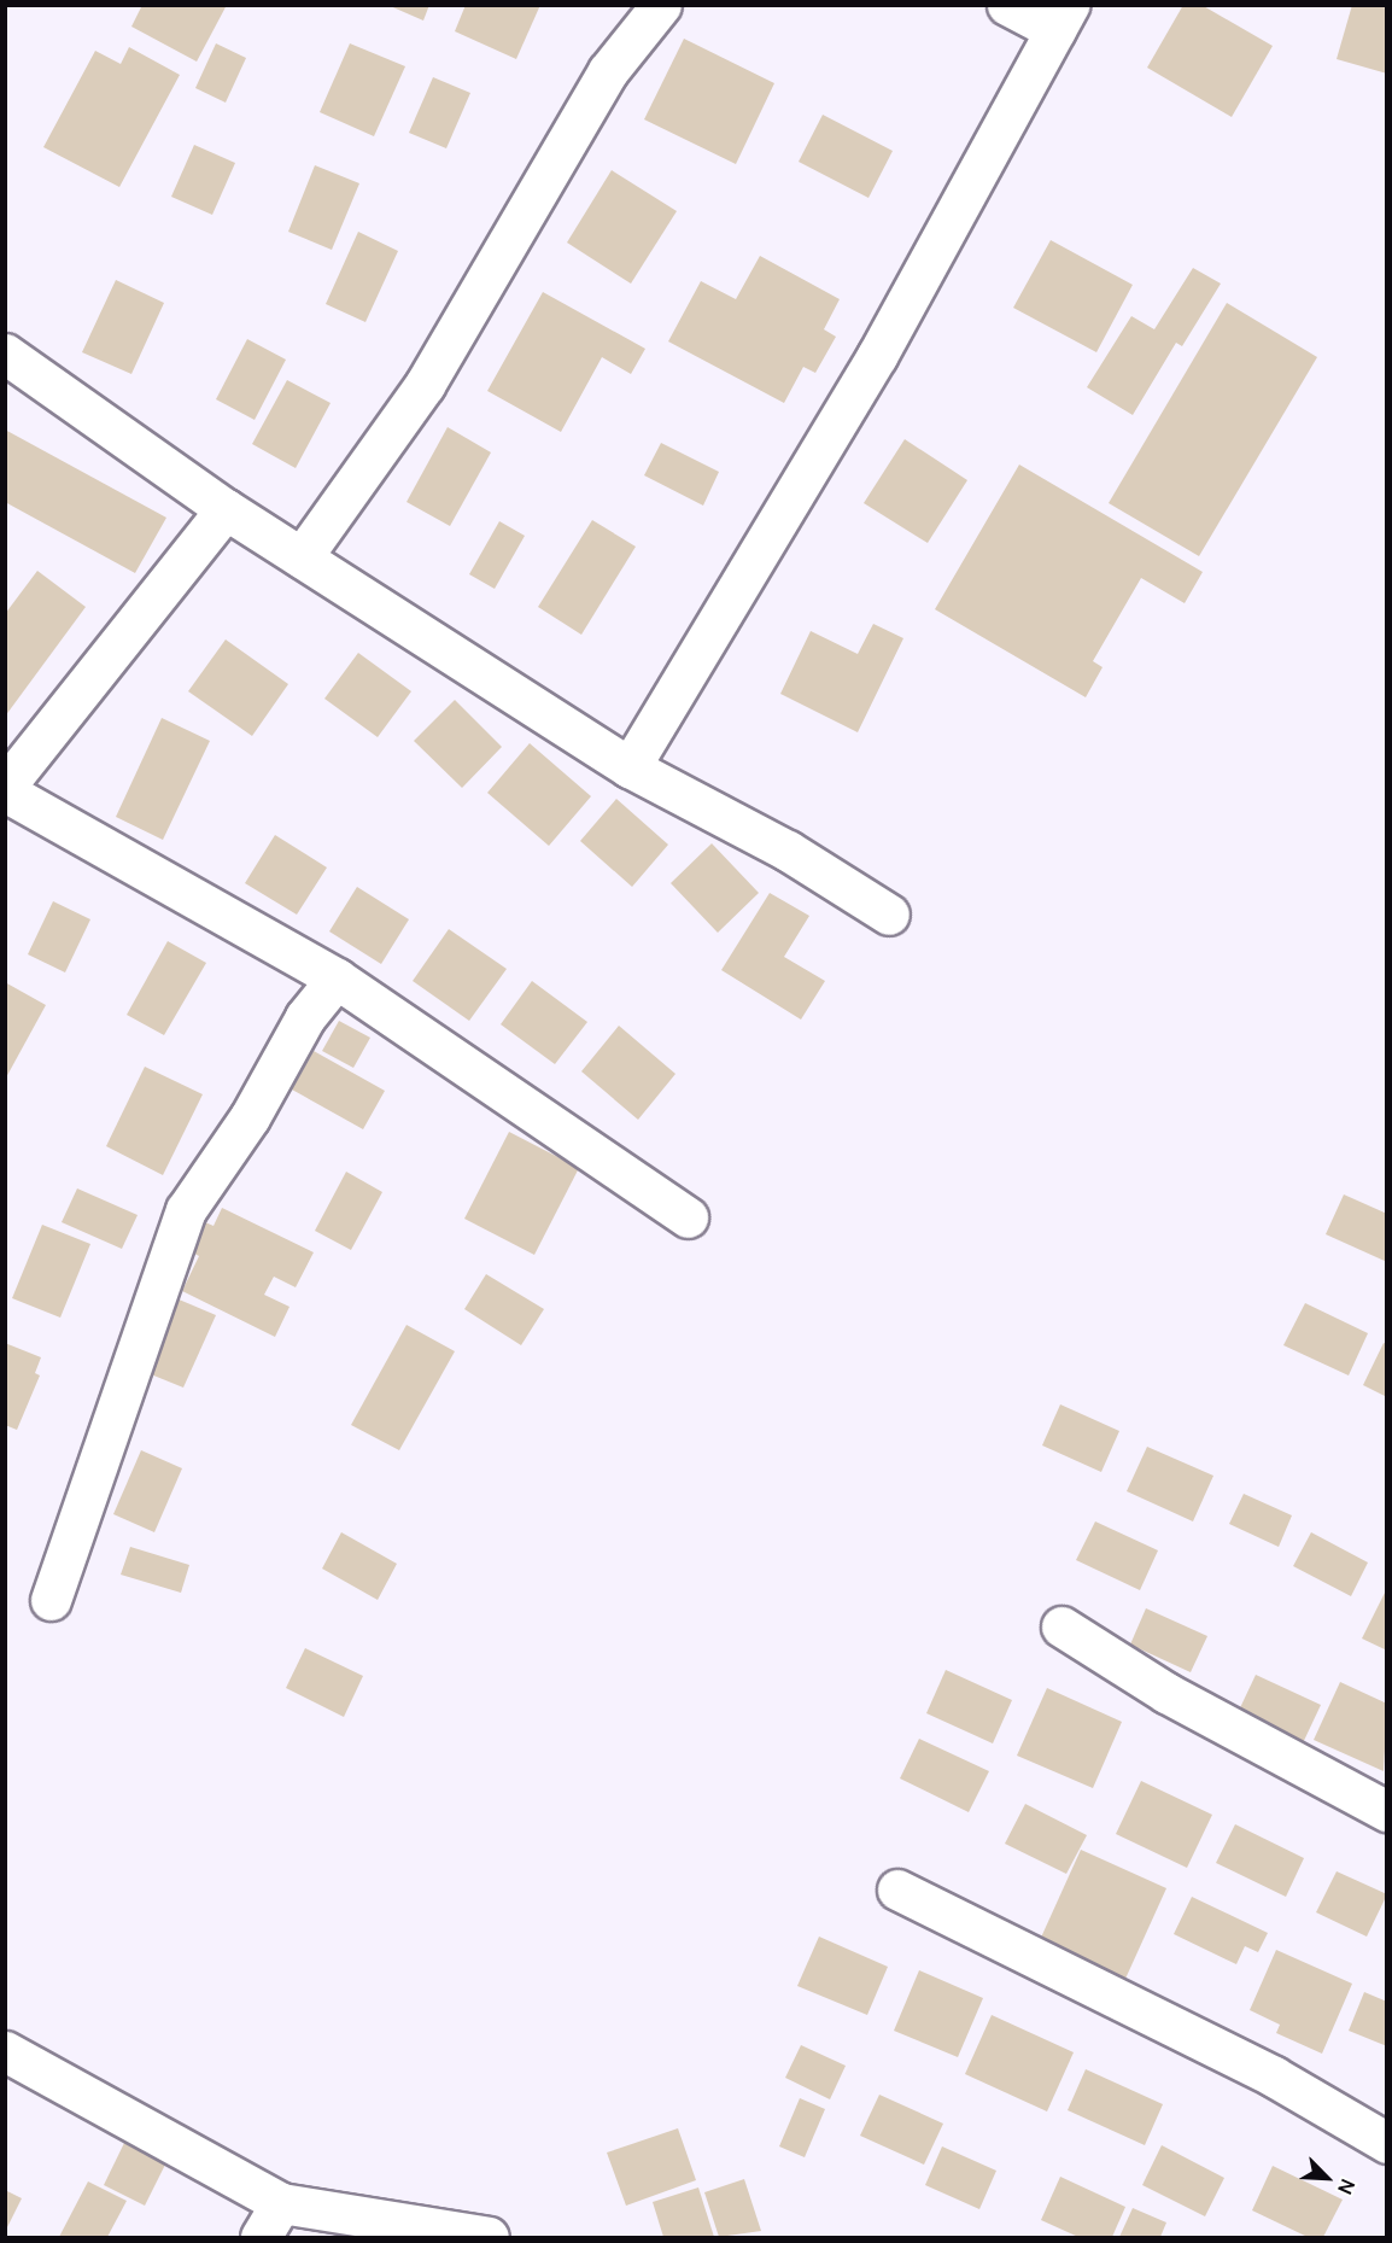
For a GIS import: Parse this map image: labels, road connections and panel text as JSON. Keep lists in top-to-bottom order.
{
  "north": "bottom right"
}
